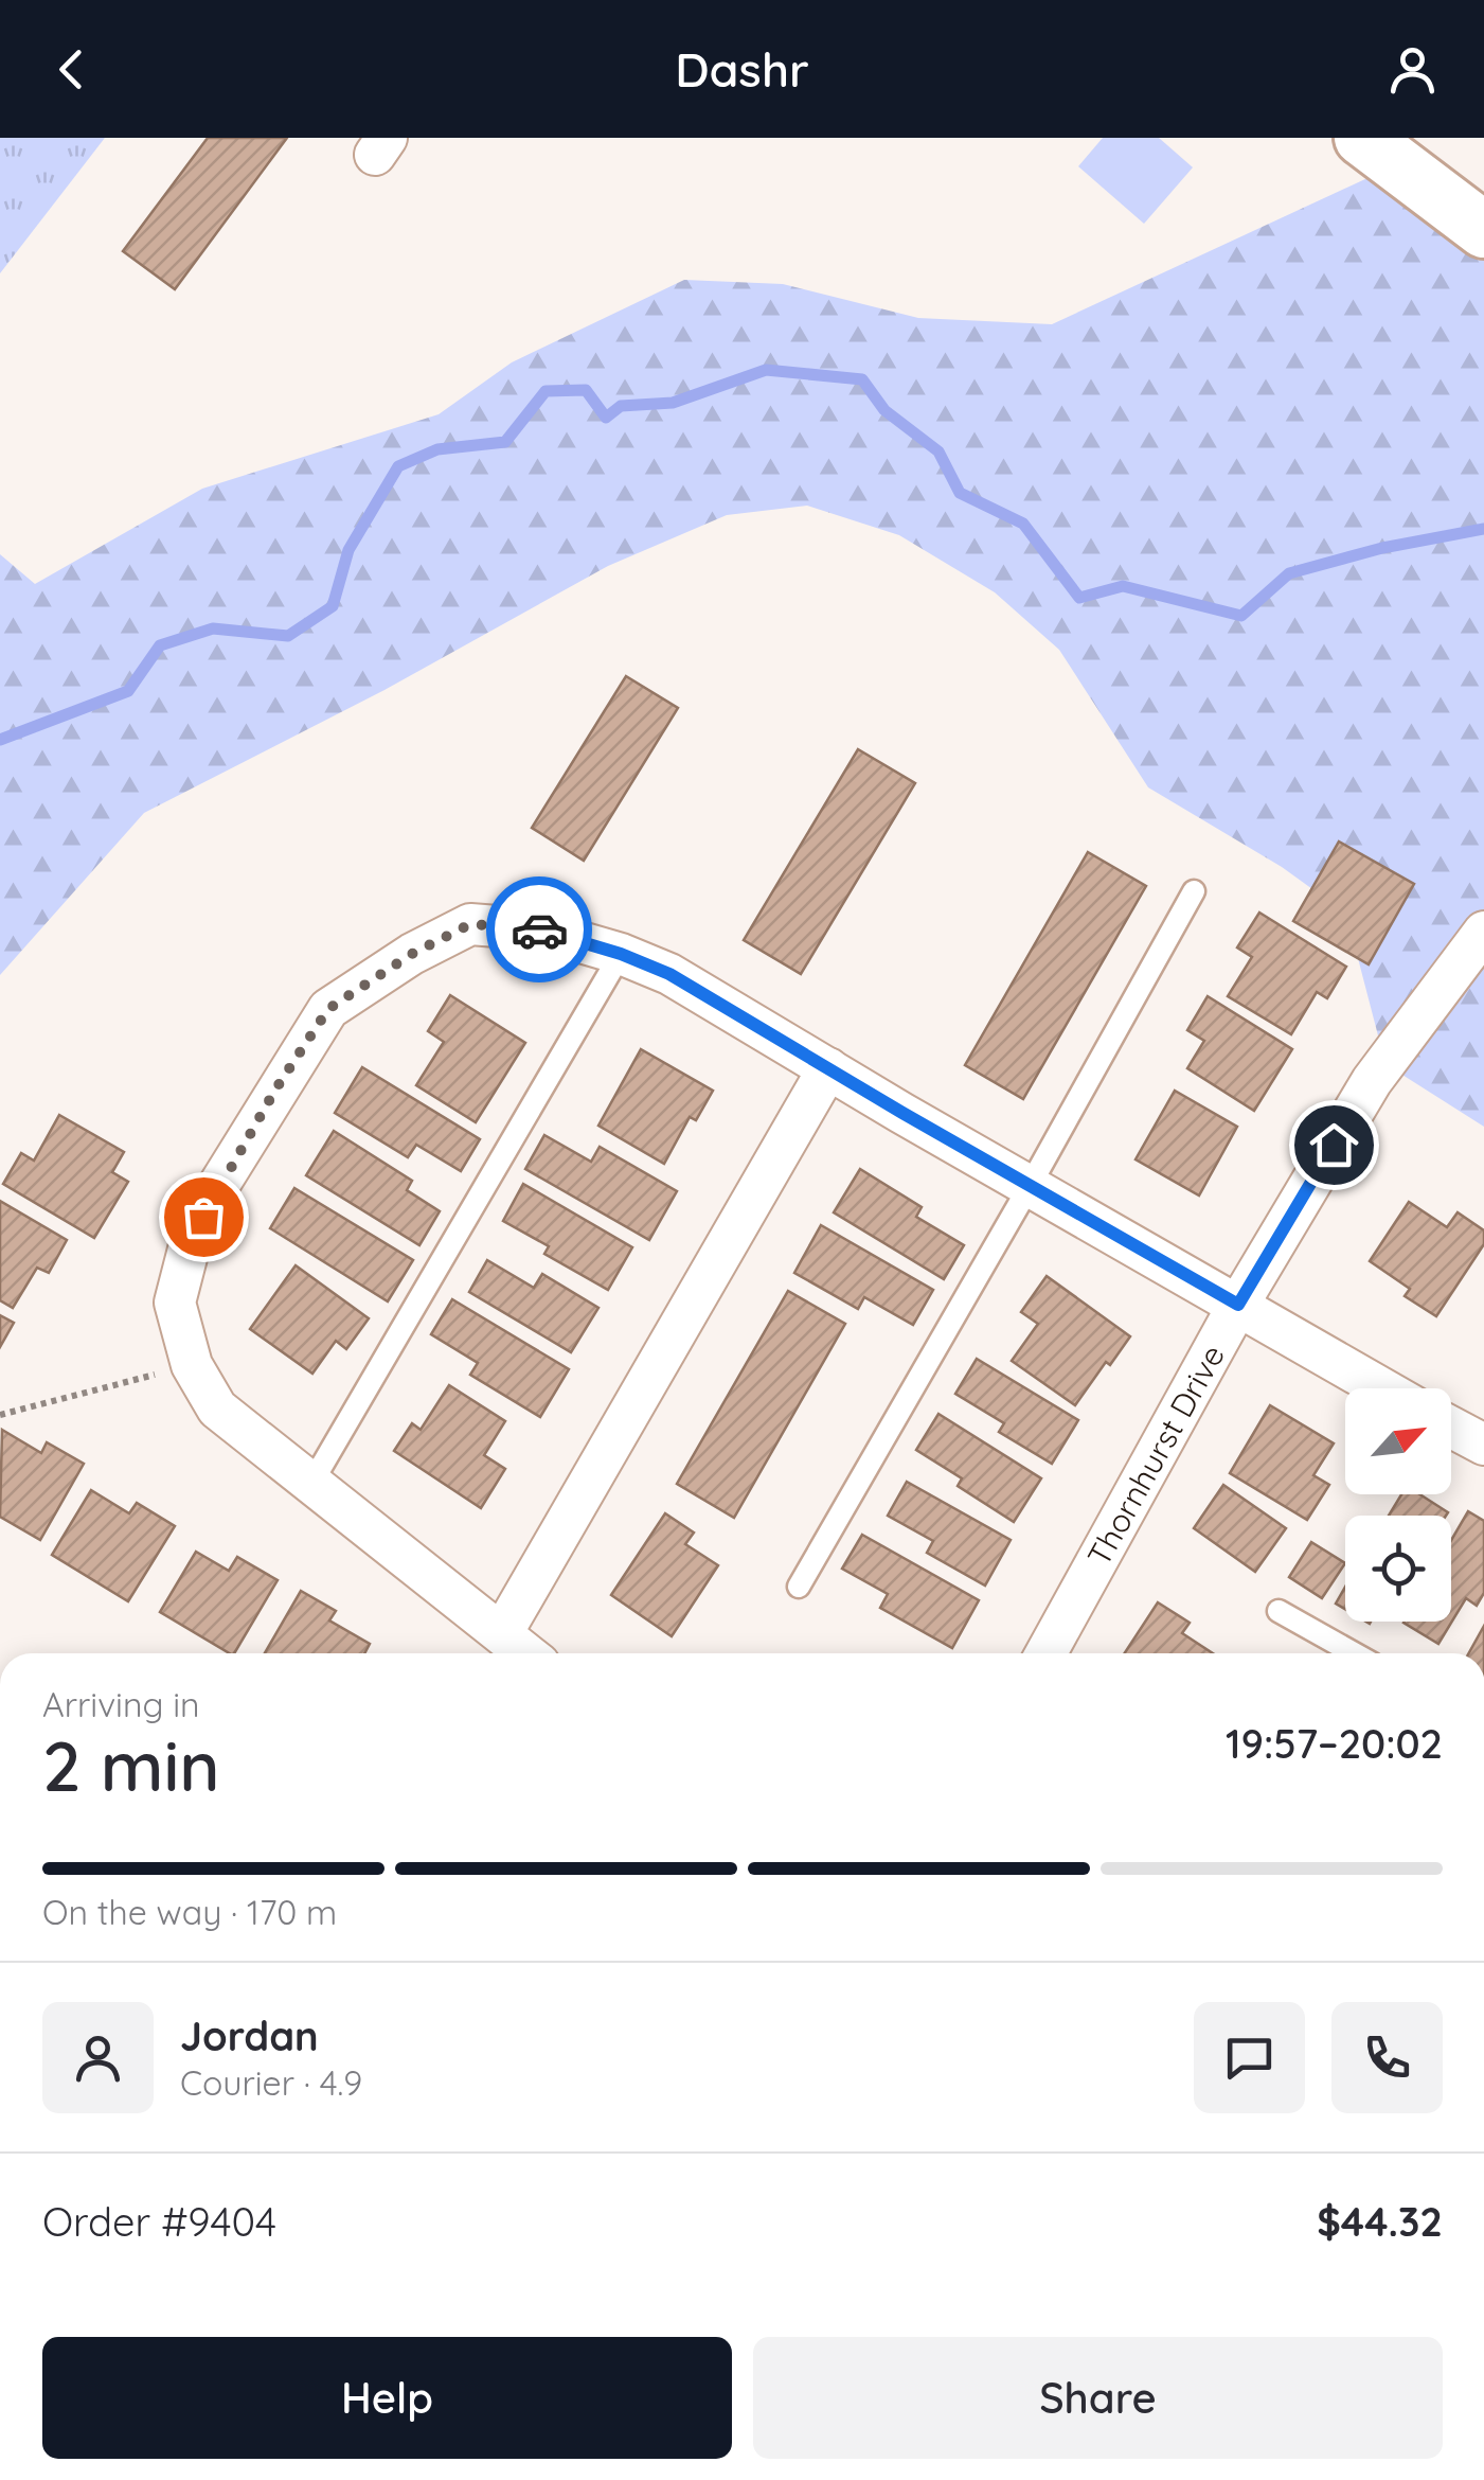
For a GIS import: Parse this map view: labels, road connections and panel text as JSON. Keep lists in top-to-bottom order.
{
  "streets": {
    "street": ["Thornhurst Drive"]
  },
  "north": "top right",
  "page": {
    "header": "Dashr",
    "heading": ["2 min", "Arriving in", "19:57–20:02"],
    "panel": [
      "Jordan",
      "Courier · 4.9",
      "Order #9404",
      "$44.32"
    ],
    "bar": "On the way · 170 m",
    "buttons": ["Help", "Share"]
  }
}
